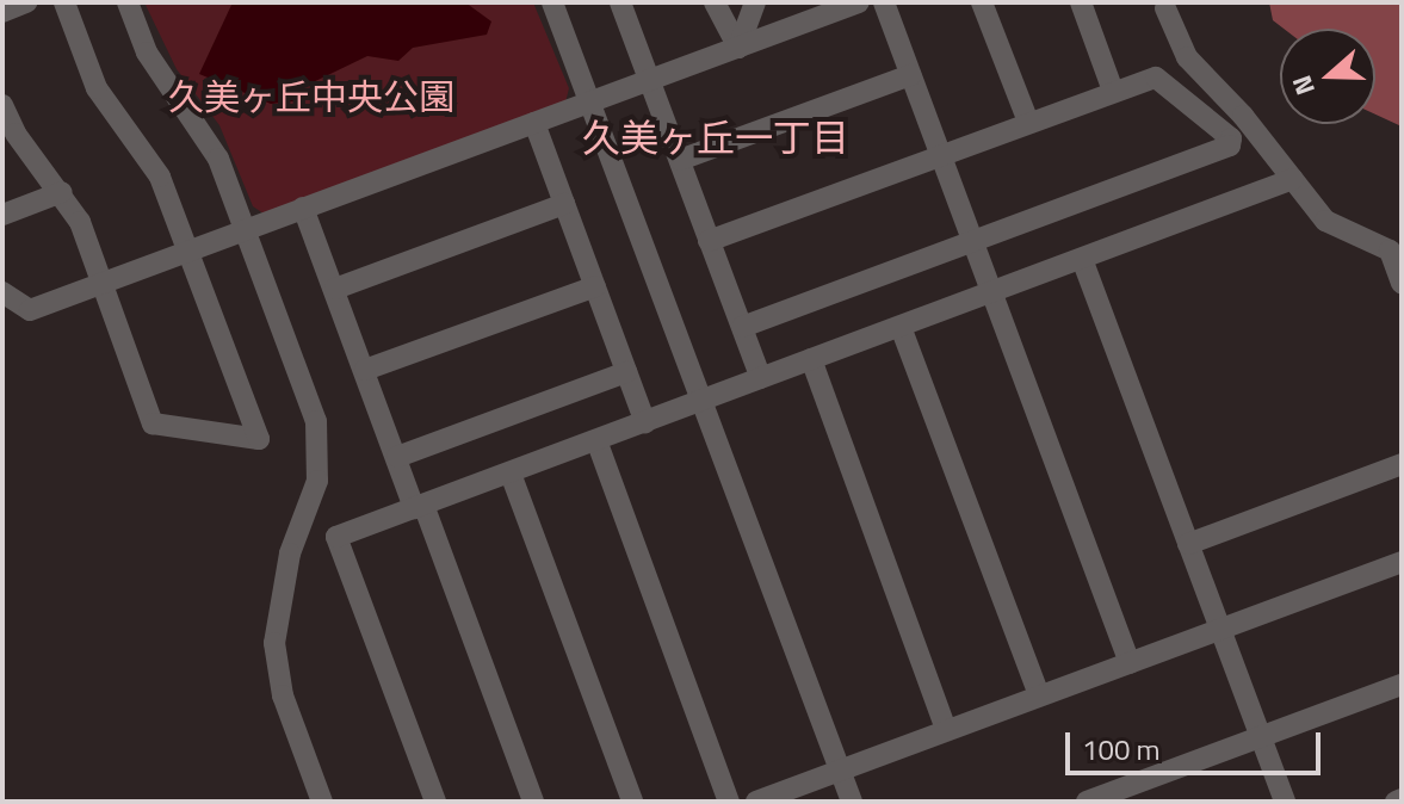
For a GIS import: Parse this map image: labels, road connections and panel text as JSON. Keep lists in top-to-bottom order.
{
  "districts": ["久美ヶ丘一丁目"],
  "parks": ["久美ヶ丘中央公園"],
  "scale_bar": "100 m",
  "north": "left"
}
